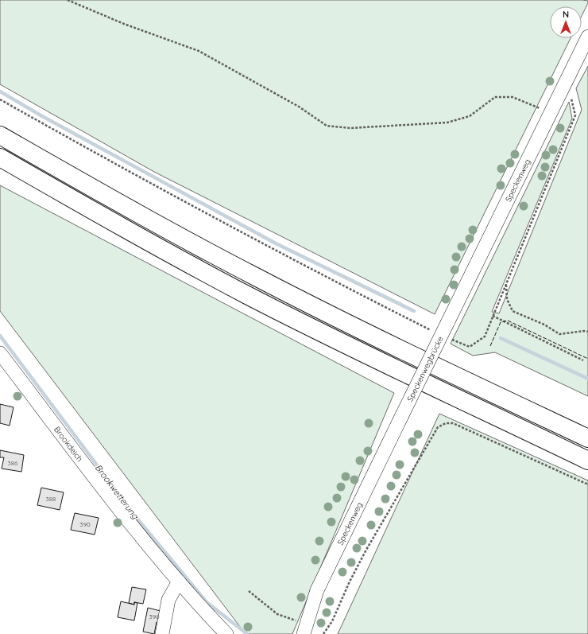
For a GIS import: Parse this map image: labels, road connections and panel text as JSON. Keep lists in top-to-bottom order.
{
  "streets": {
    "street": ["Speckenweg", "Speckenwegbrücke", "Brookdeich"]
  },
  "crossings": [
    ["Speckenweg", "Speckenwegbrücke"]
  ],
  "water": ["Brookwetterung"],
  "house_numbers": [
    "386",
    "388",
    "390",
    "396"
  ],
  "north": "top"
}
